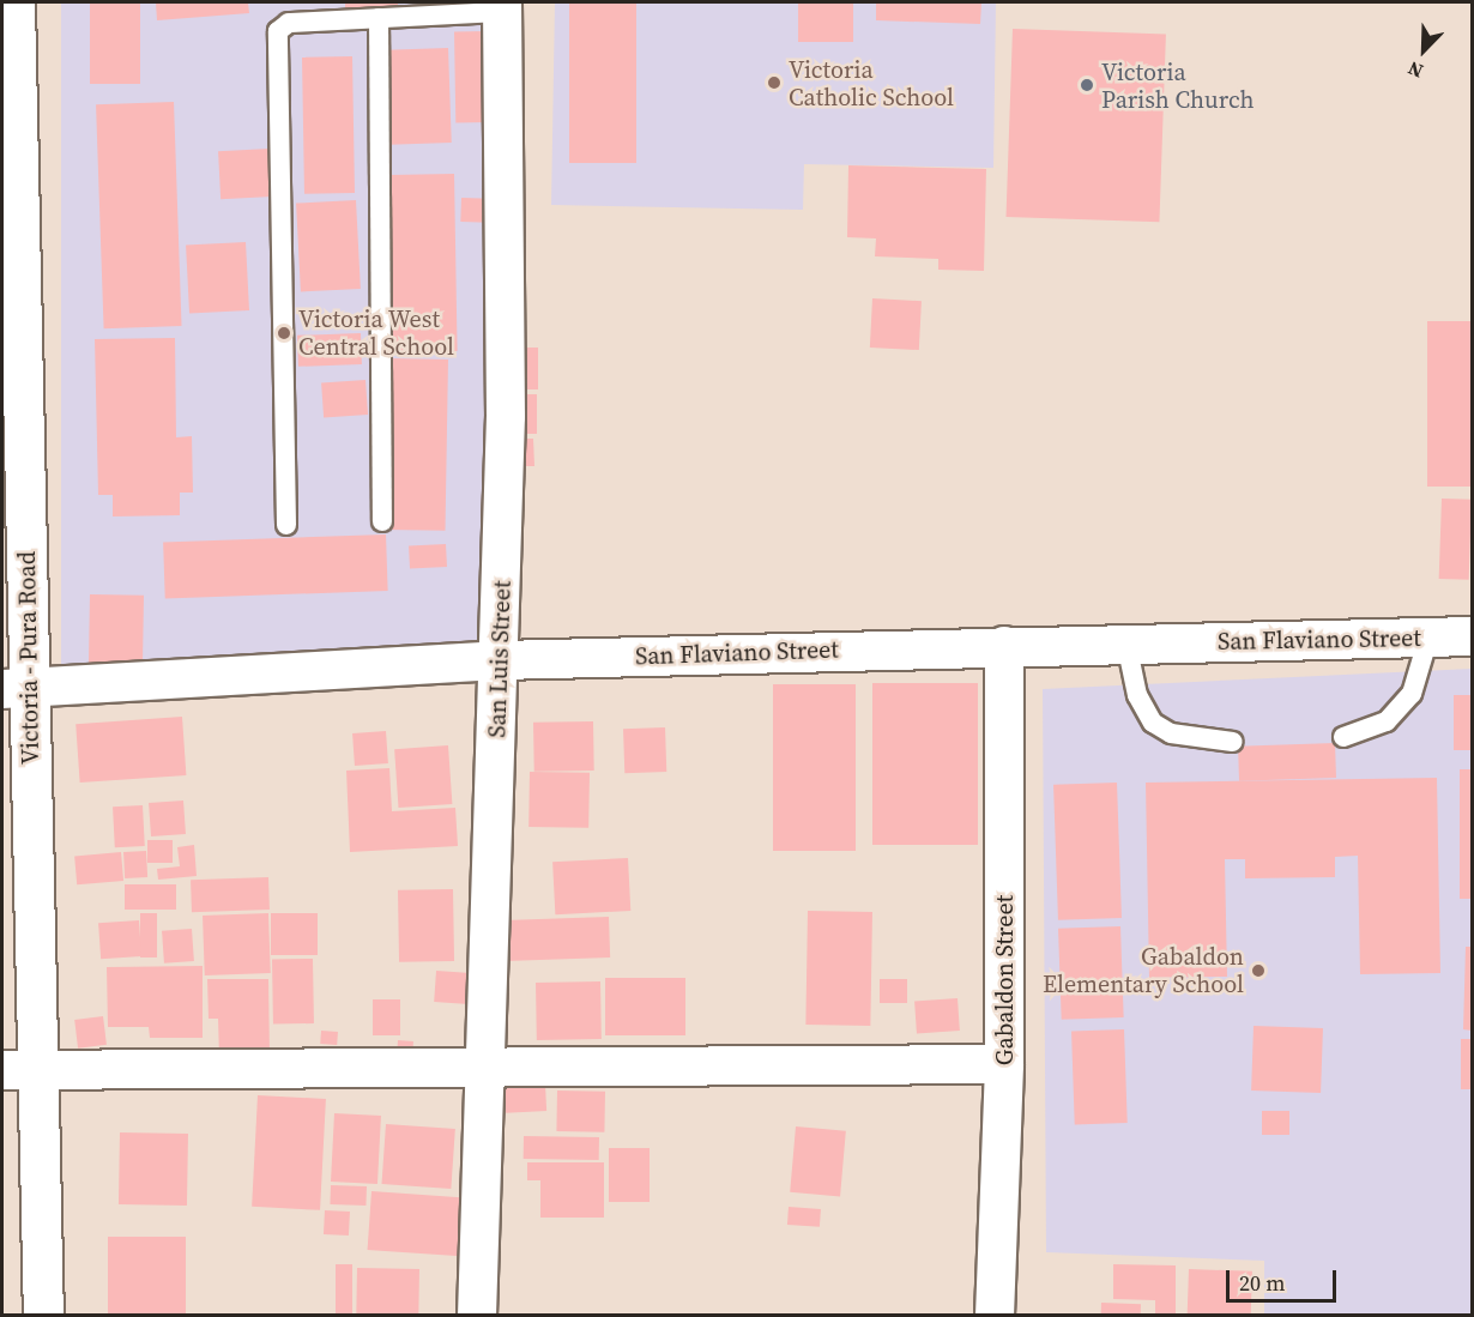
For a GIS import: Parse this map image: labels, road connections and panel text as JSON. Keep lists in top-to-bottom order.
{
  "streets": {
    "main road": ["Victoria - Pura Road"],
    "street": ["San Flaviano Street", "San Luis Street", "Gabaldon Street"]
  },
  "crossings": [
    ["San Flaviano Street", "Victoria - Pura Road"],
    ["San Flaviano Street", "San Luis Street"],
    ["San Flaviano Street", "Gabaldon Street"]
  ],
  "places": [
    "Victoria Catholic School",
    "Victoria Parish Church",
    "Victoria West Central School",
    "Gabaldon Elementary School"
  ],
  "scale_bar": "20 m",
  "north": "bottom left"
}
